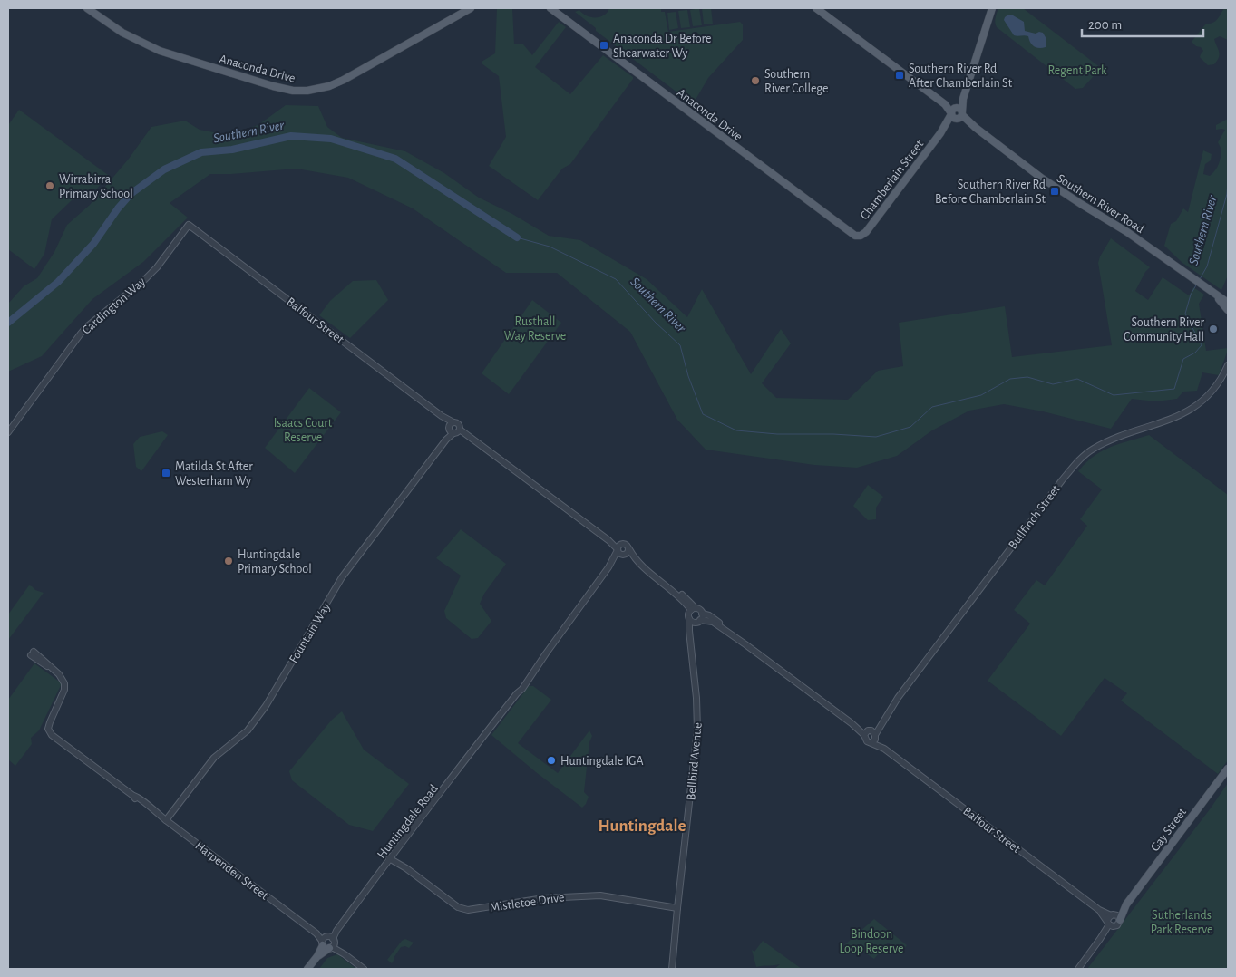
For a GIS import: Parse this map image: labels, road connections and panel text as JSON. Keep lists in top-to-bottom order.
{
  "streets": {
    "main road": [
      "Anaconda Drive",
      "Chamberlain Street",
      "Southern River Road",
      "Gay Street"
    ],
    "street": [
      "Cardington Way",
      "Balfour Street",
      "Bullfinch Street",
      "Fountain Way",
      "Bellbird Avenue",
      "Huntingdale Road",
      "Harpenden Street",
      "Mistletoe Drive"
    ]
  },
  "crossings": [
    ["Anaconda Drive", "Chamberlain Street"],
    ["Chamberlain Street", "Southern River Road"],
    ["Cardington Way", "Balfour Street"],
    ["Balfour Street", "Bullfinch Street"],
    ["Balfour Street", "Fountain Way"],
    ["Balfour Street", "Bellbird Avenue"],
    ["Balfour Street", "Huntingdale Road"],
    ["Balfour Street", "Gay Street"],
    ["Fountain Way", "Harpenden Street"],
    ["Bellbird Avenue", "Mistletoe Drive"],
    ["Huntingdale Road", "Harpenden Street"],
    ["Huntingdale Road", "Mistletoe Drive"]
  ],
  "districts": ["Huntingdale"],
  "water": ["Southern River"],
  "parks": [
    "Regent Park",
    "Rusthall Way Reserve",
    "Isaacs Court Reserve",
    "Sutherlands Park Reserve",
    "Bindoon Loop Reserve"
  ],
  "places": {
    "transit": [
      "Anaconda Dr Before Shearwater Wy",
      "Southern River Rd After Chamberlain St",
      "Southern River Rd Before Chamberlain St",
      "Matilda St After Westerham Wy"
    ],
    "other": [
      "Southern River College",
      "Wirrabirra Primary School",
      "Southern River Community Hall",
      "Huntingdale Primary School",
      "Huntingdale IGA"
    ]
  },
  "scale_bar": "200 m"
}
